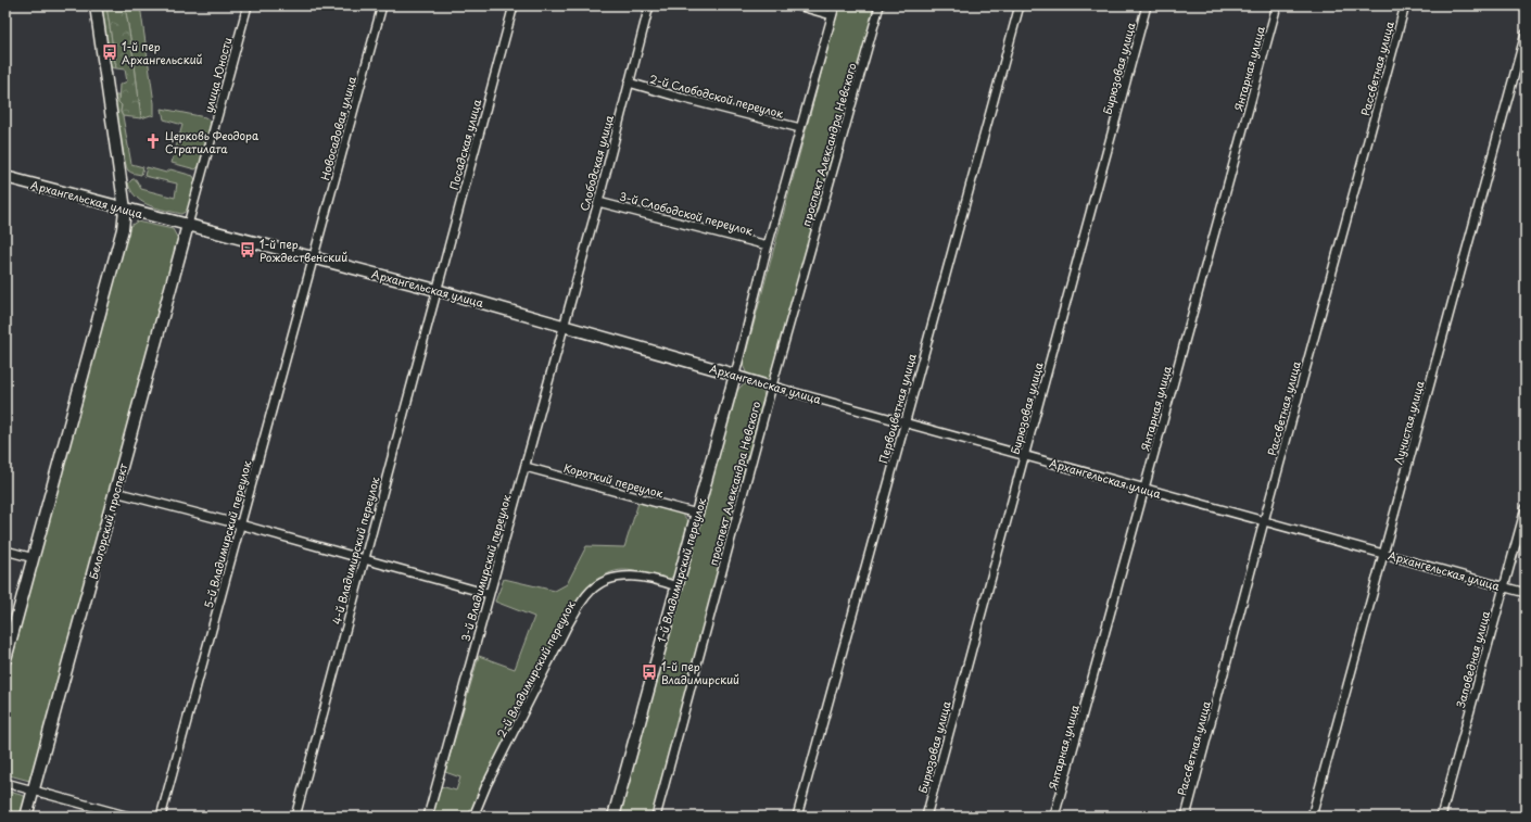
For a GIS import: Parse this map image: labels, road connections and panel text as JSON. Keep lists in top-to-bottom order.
{
  "streets": {
    "street": [
      "Бирюзовая улица",
      "Янтарная улица",
      "Рассветная улица",
      "улица Юности",
      "2-й Слободской переулок",
      "Новосадовая улица",
      "Посадская улица",
      "проспект Александра Невского",
      "Слободская улица",
      "Архангельская улица",
      "3-й Слободской переулок",
      "Первоцветная улица",
      "Лучистая улица",
      "Короткий переулок",
      "Белогорский проспект",
      "5-й Владимирский переулок",
      "4-й Владимирский переулок",
      "3-й Владимирский переулок",
      "1-й Владимирский переулок",
      "Заповедная улица",
      "2-й Владимирский переулок"
    ]
  },
  "crossings": [
    ["Бирюзовая улица", "Архангельская улица"],
    ["Янтарная улица", "Архангельская улица"],
    ["Рассветная улица", "Архангельская улица"],
    ["улица Юности", "Архангельская улица"],
    ["улица Юности", "Белогорский проспект"],
    ["2-й Слободской переулок", "Слободская улица"],
    ["Новосадовая улица", "Архангельская улица"],
    ["Новосадовая улица", "5-й Владимирский переулок"],
    ["Посадская улица", "Архангельская улица"],
    ["Посадская улица", "4-й Владимирский переулок"],
    ["проспект Александра Невского", "Архангельская улица"],
    ["Слободская улица", "Архангельская улица"],
    ["Слободская улица", "3-й Слободской переулок"],
    ["Слободская улица", "3-й Владимирский переулок"],
    ["Архангельская улица", "Первоцветная улица"],
    ["Архангельская улица", "Лучистая улица"],
    ["Архангельская улица", "Белогорский проспект"],
    ["Архангельская улица", "5-й Владимирский переулок"],
    ["Архангельская улица", "4-й Владимирский переулок"],
    ["Архангельская улица", "3-й Владимирский переулок"],
    ["Архангельская улица", "1-й Владимирский переулок"],
    ["Архангельская улица", "Заповедная улица"],
    ["Короткий переулок", "3-й Владимирский переулок"],
    ["Короткий переулок", "1-й Владимирский переулок"],
    ["1-й Владимирский переулок", "2-й Владимирский переулок"]
  ],
  "places": {
    "bus stop": ["1-й пер Архангельский", "1-й пер Рождественский", "1-й пер Владимирский"],
    "church": ["Церковь Феодора Стратилата"]
  }
}
